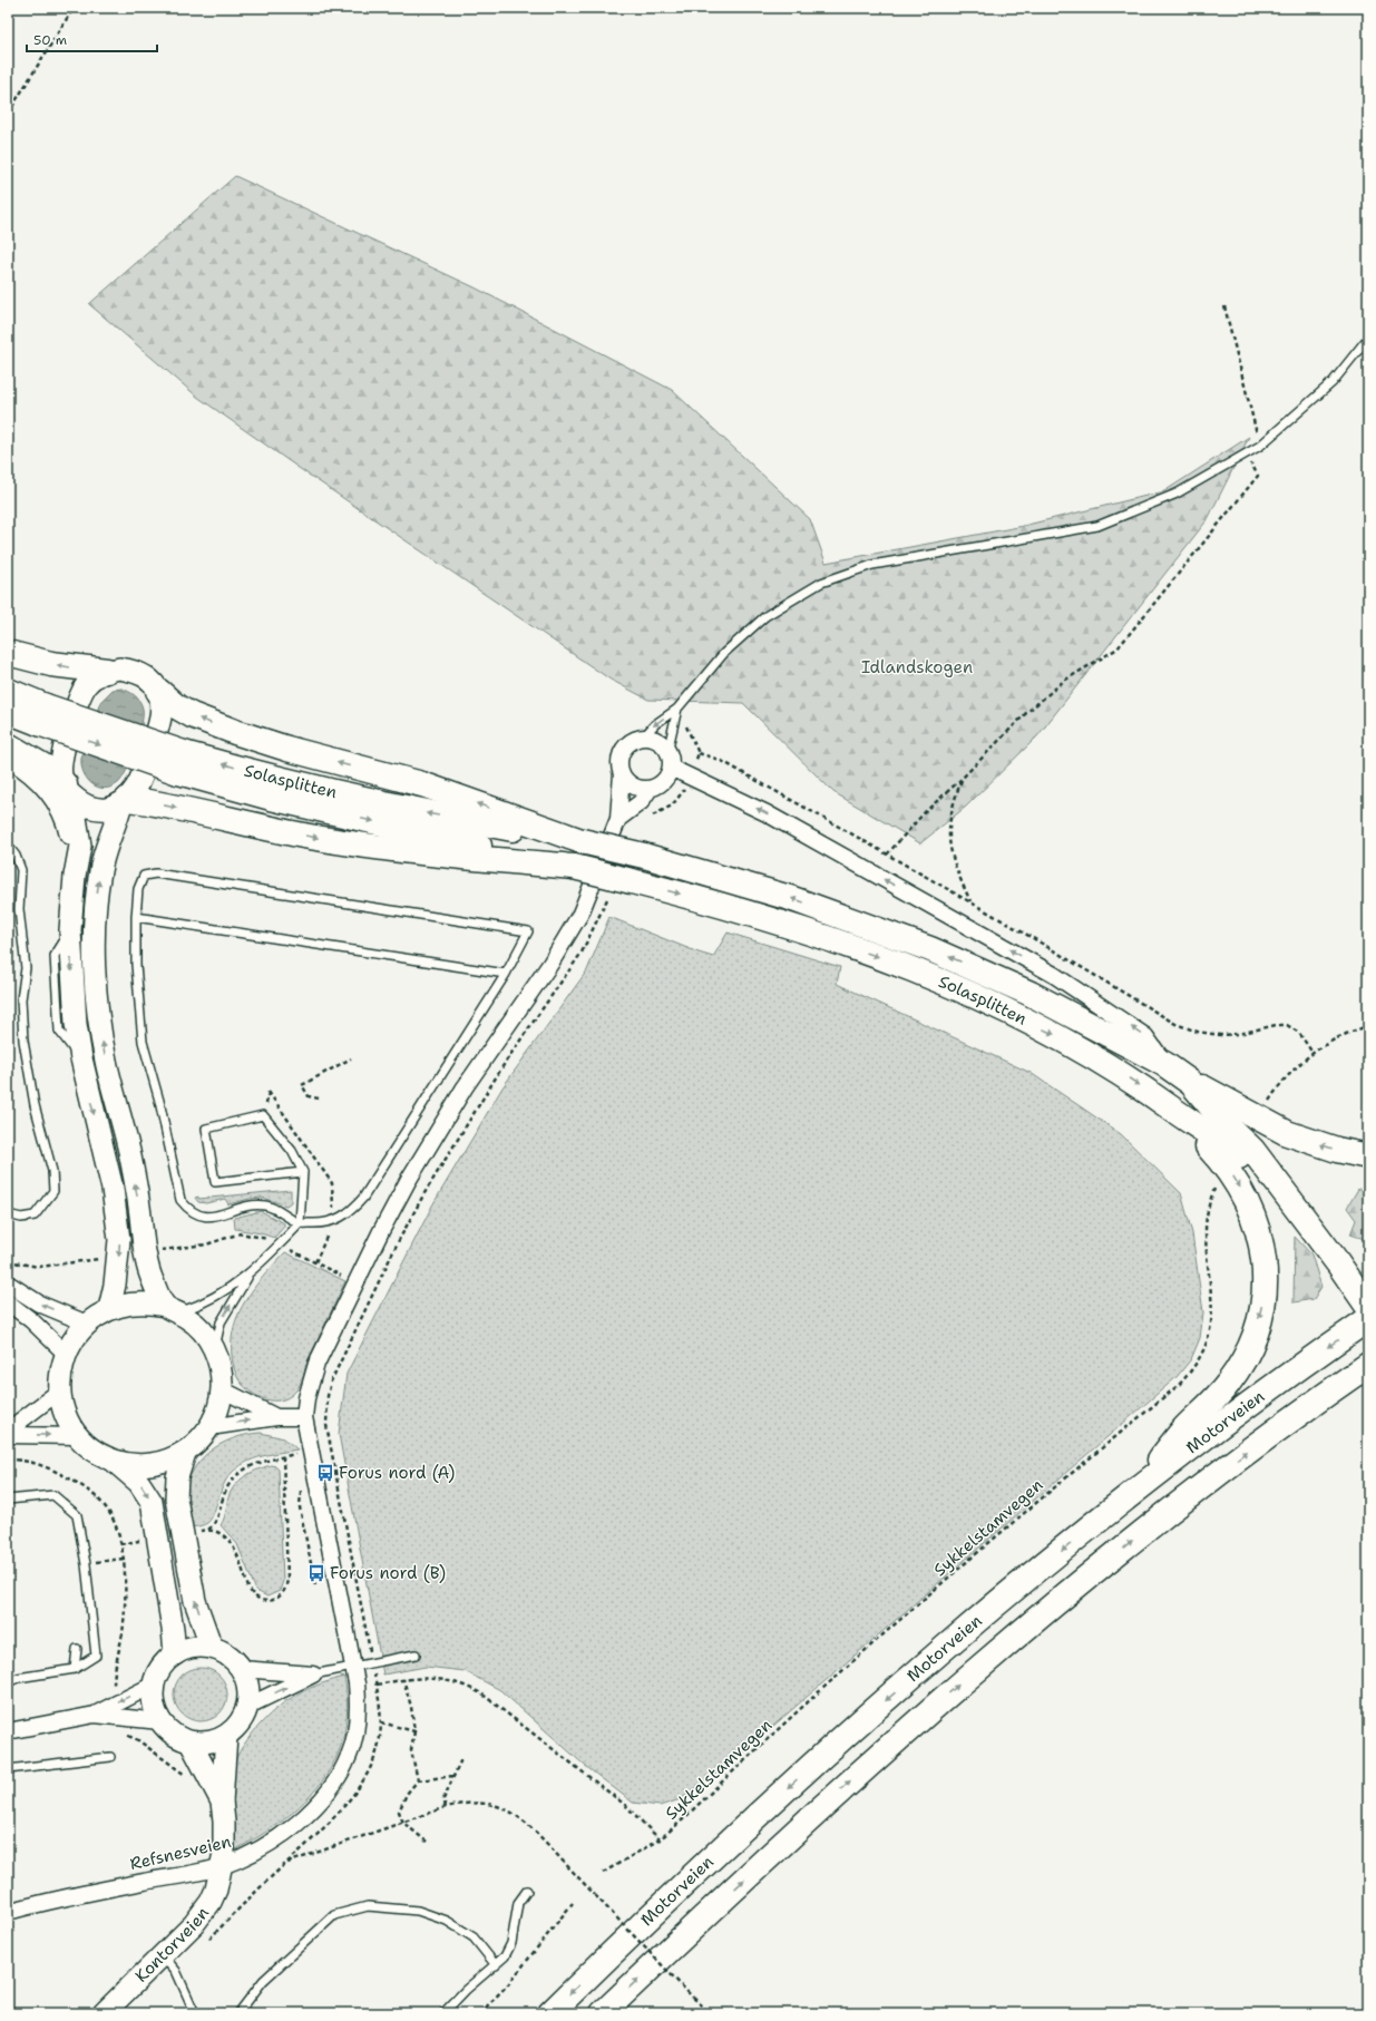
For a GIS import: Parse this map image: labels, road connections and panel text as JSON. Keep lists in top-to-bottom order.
{
  "streets": {
    "highway": ["Solasplitten", "Motorveien"],
    "street": ["Refsnesveien", "Kontorveien"],
    "path": ["Sykkelstamvegen"]
  },
  "crossings": [
    ["Refsnesveien", "Kontorveien"]
  ],
  "parks": ["Idlandskogen"],
  "places": {
    "bus stop": ["Forus nord (A)", "Forus nord (B)"]
  },
  "scale_bar": "50 m"
}
